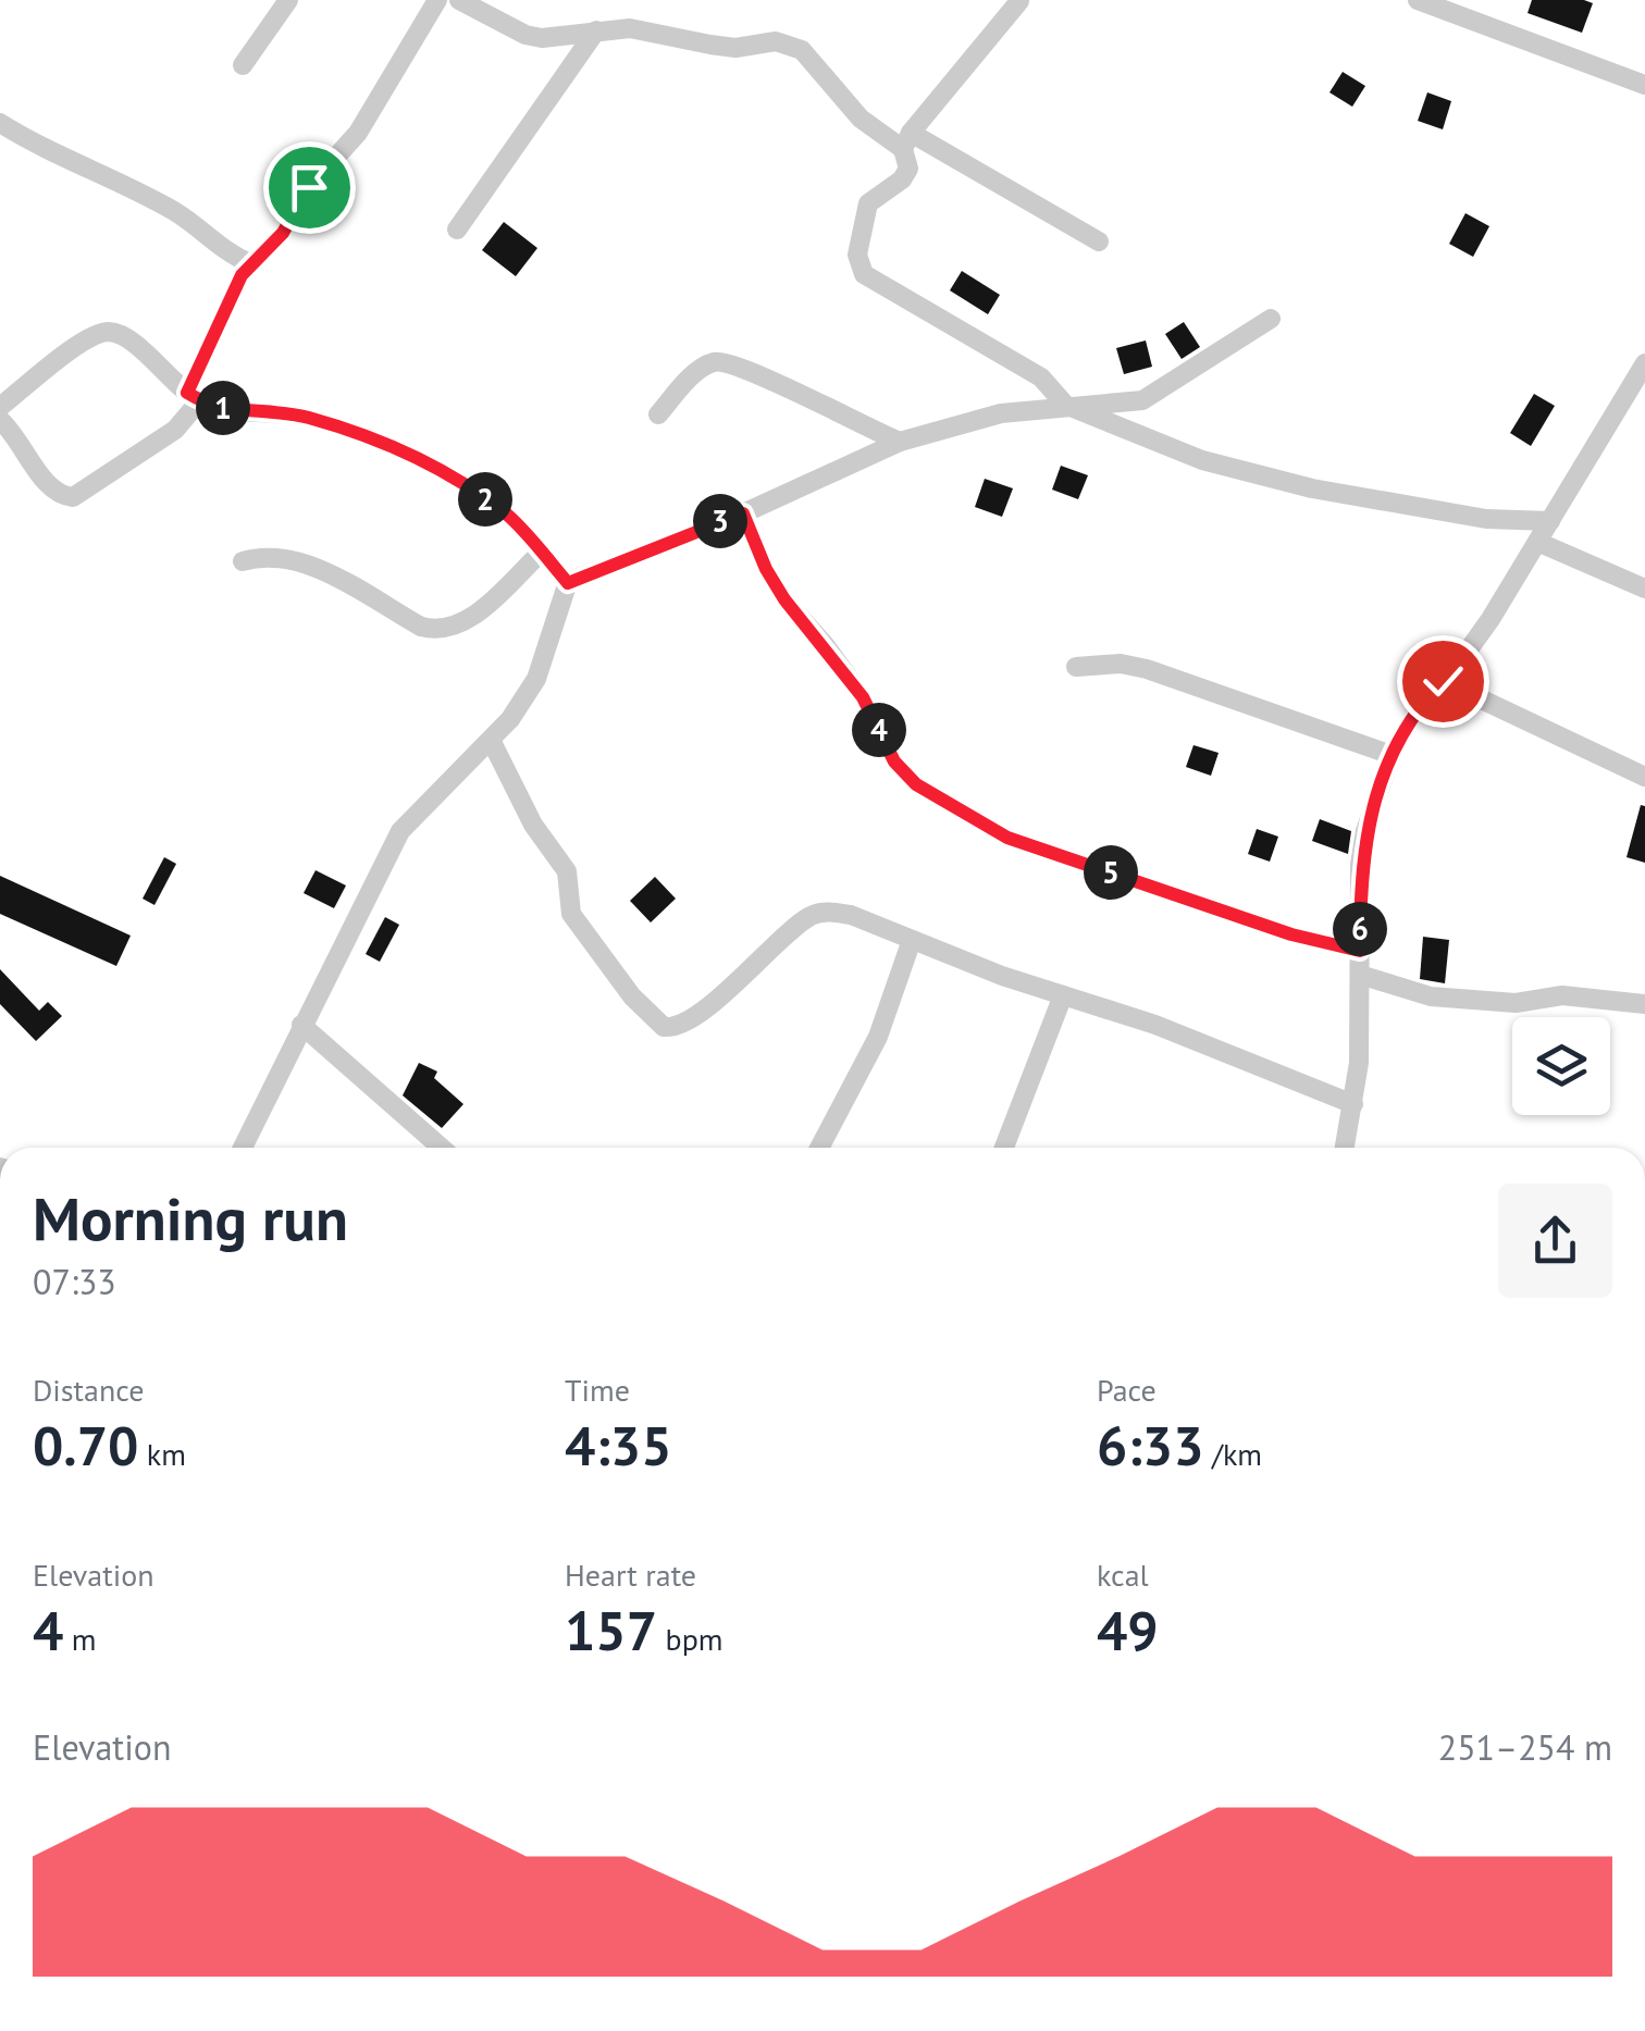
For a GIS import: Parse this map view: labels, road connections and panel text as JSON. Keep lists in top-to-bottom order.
{
  "page": {
    "pins": [
      "1",
      "2",
      "3",
      "4",
      "5",
      "6"
    ],
    "heading": ["Morning run", "07:33"],
    "stats": [
      ["Distance", "0.70 km"],
      ["Time", "4:35"],
      ["Pace", "6:33 /km"],
      ["Elevation", "4 m"],
      ["Heart rate", "157 bpm"],
      ["kcal", "49"]
    ],
    "chart": ["Elevation", "251–254 m"]
  }
}
